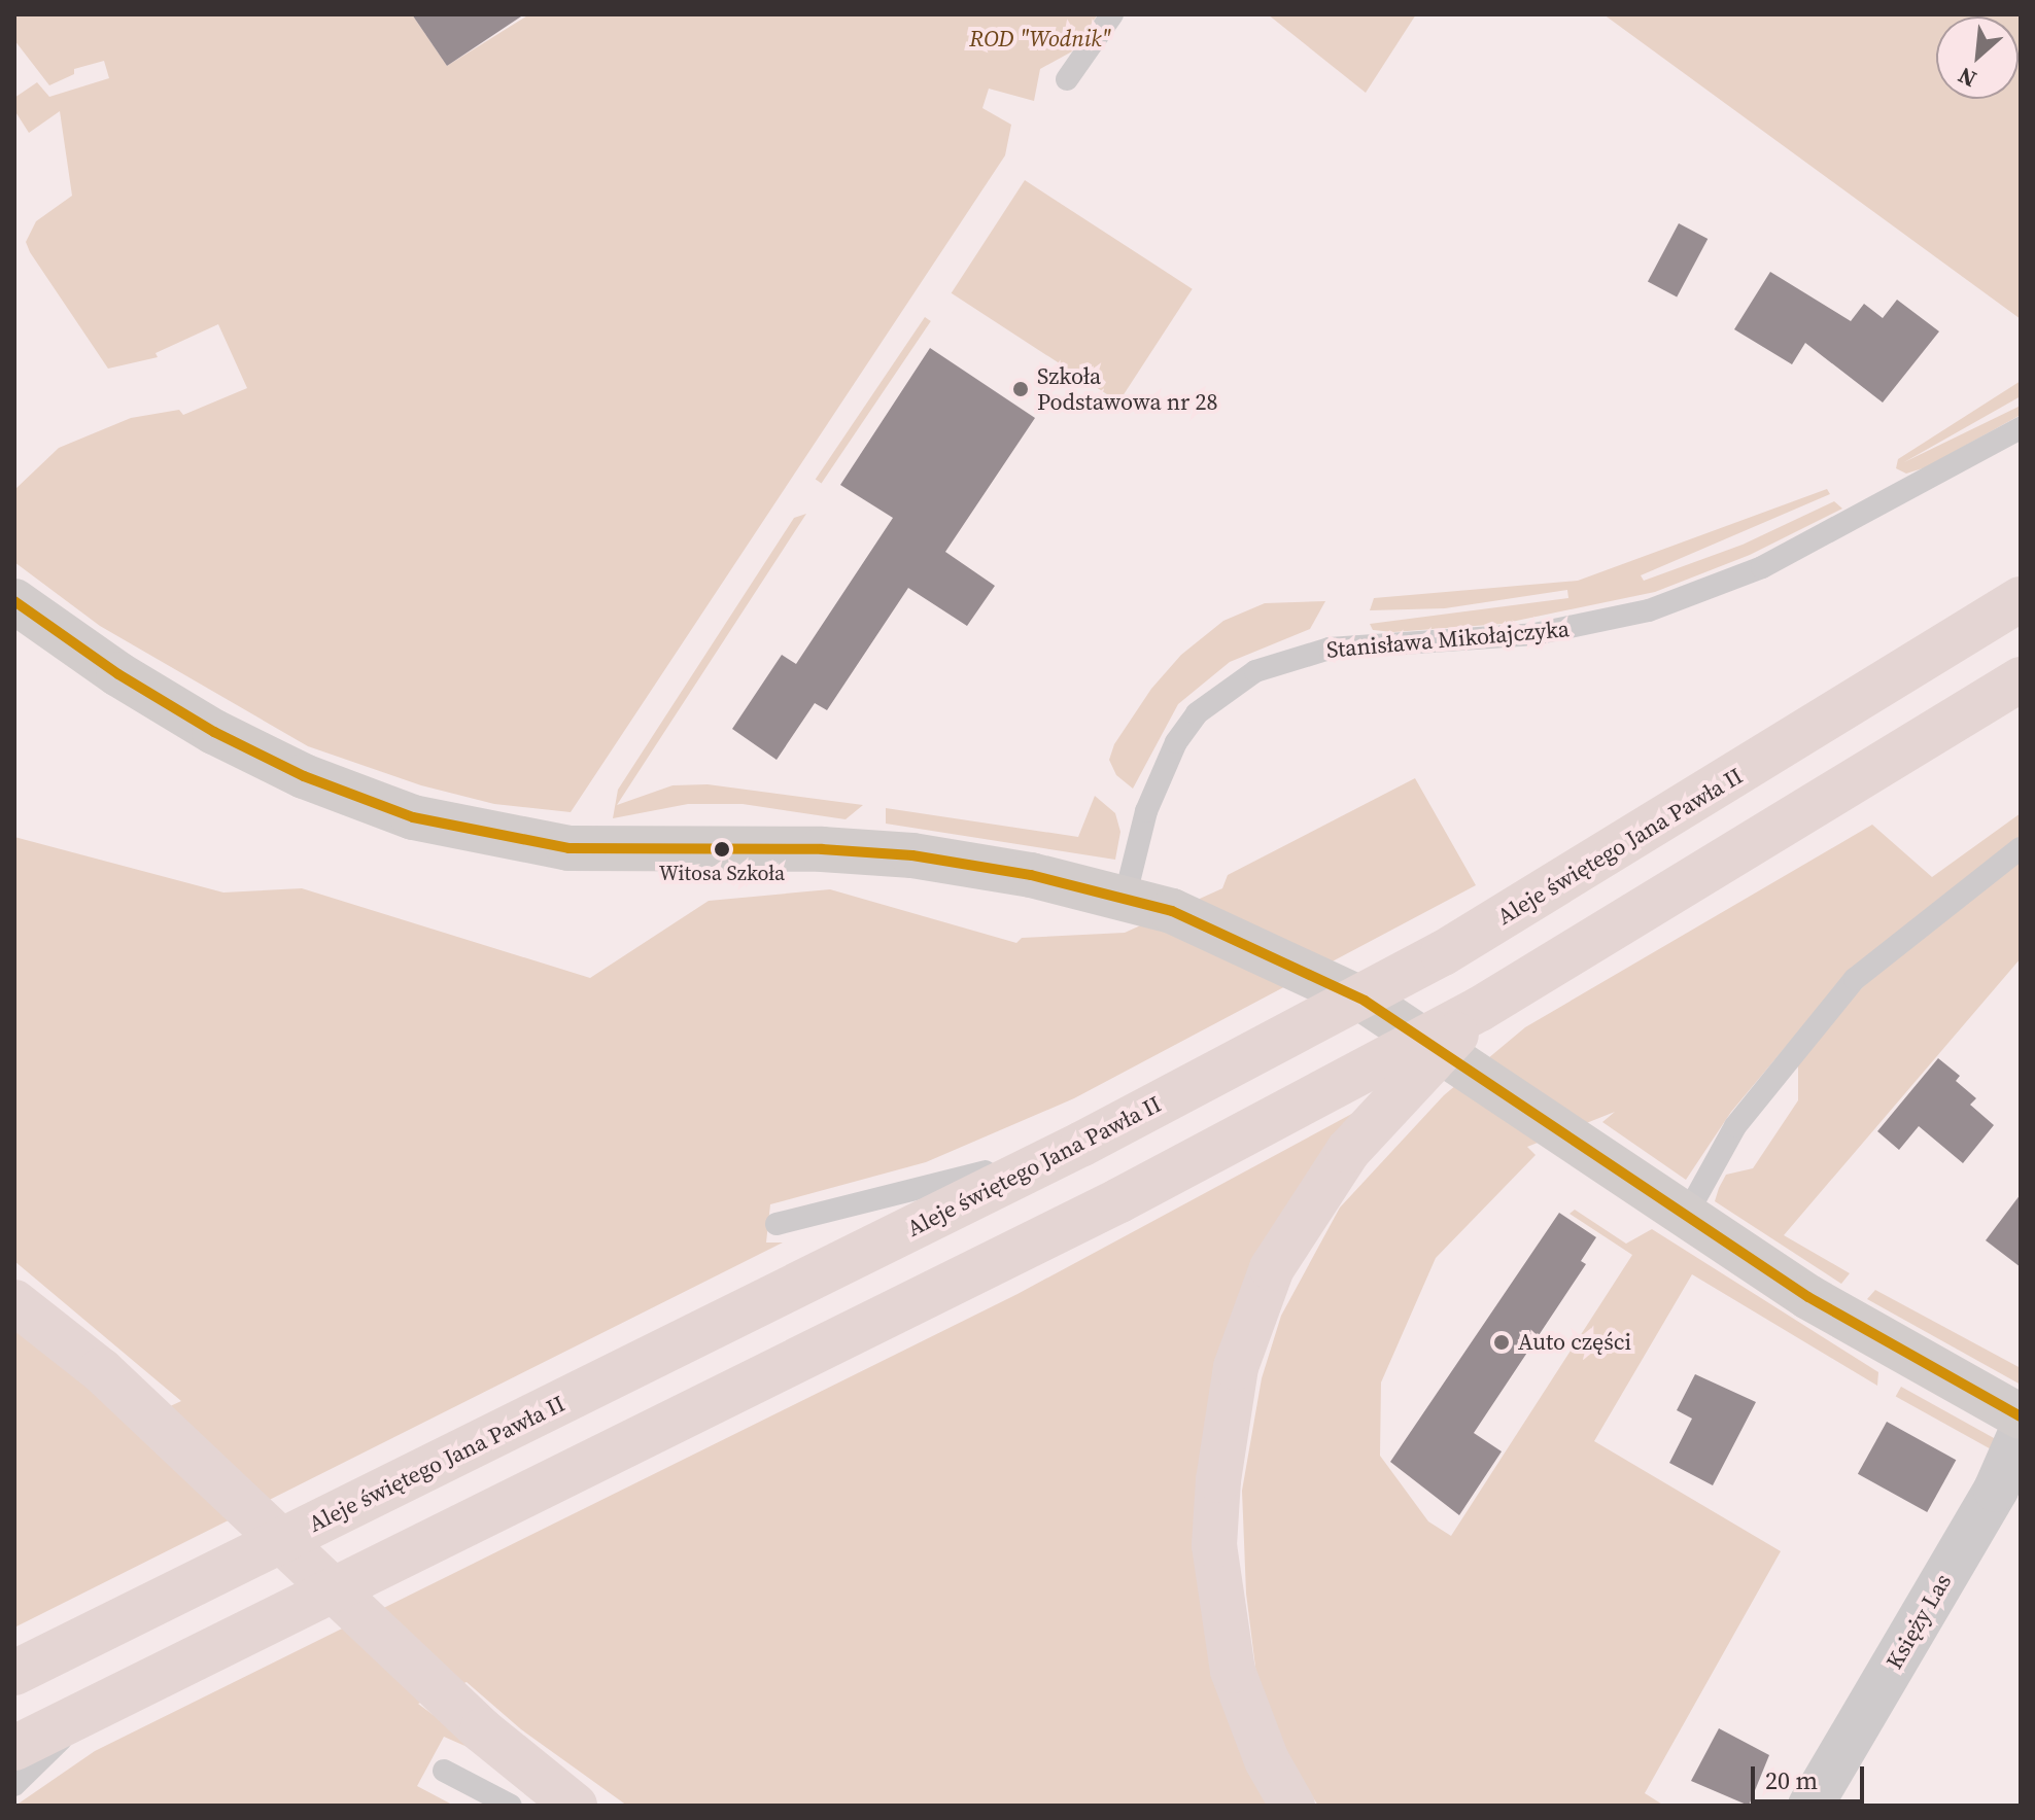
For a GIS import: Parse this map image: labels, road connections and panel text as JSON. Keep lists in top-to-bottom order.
{
  "streets": {
    "highway": ["Aleje świętego Jana Pawła II"],
    "street": ["Księży Las"],
    "lane": ["Stanisława Mikołajczyka"]
  },
  "parks": ["ROD \"Wodnik\""],
  "places": ["Szkoła Podstawowa nr 28", "Witosa Szkoła", "Auto części"],
  "scale_bar": "20 m",
  "north": "bottom left"
}
